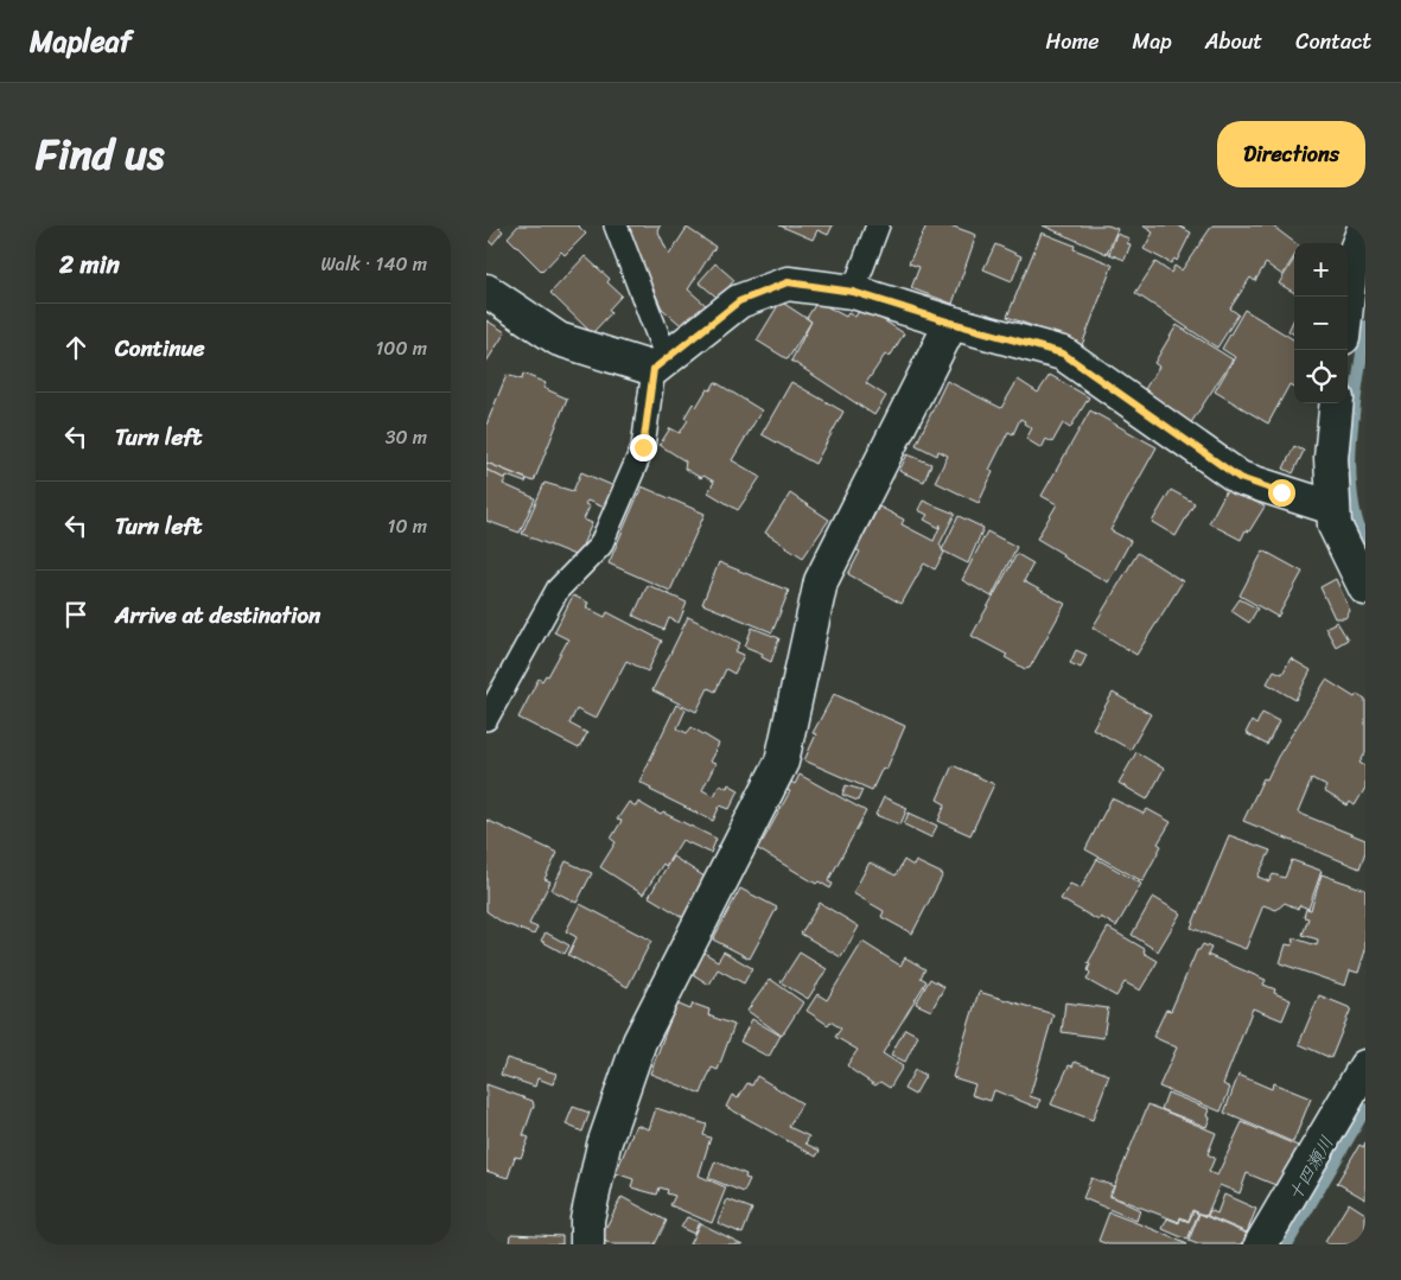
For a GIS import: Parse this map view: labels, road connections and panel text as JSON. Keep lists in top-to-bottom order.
{
  "water": ["十四瀬川"],
  "page": {
    "header": "Mapleaf",
    "nav": [
      "Home",
      "Map",
      "About",
      "Contact"
    ],
    "title": "Find us",
    "buttons": "Directions",
    "heading": ["2 min", "Walk · 140 m"],
    "map_buttons": ["+", "−"],
    "list": [
      ["Continue", "100 m"],
      ["Turn left", "30 m"],
      ["Turn left", "10 m"],
      "Arrive at destination"
    ]
  }
}
